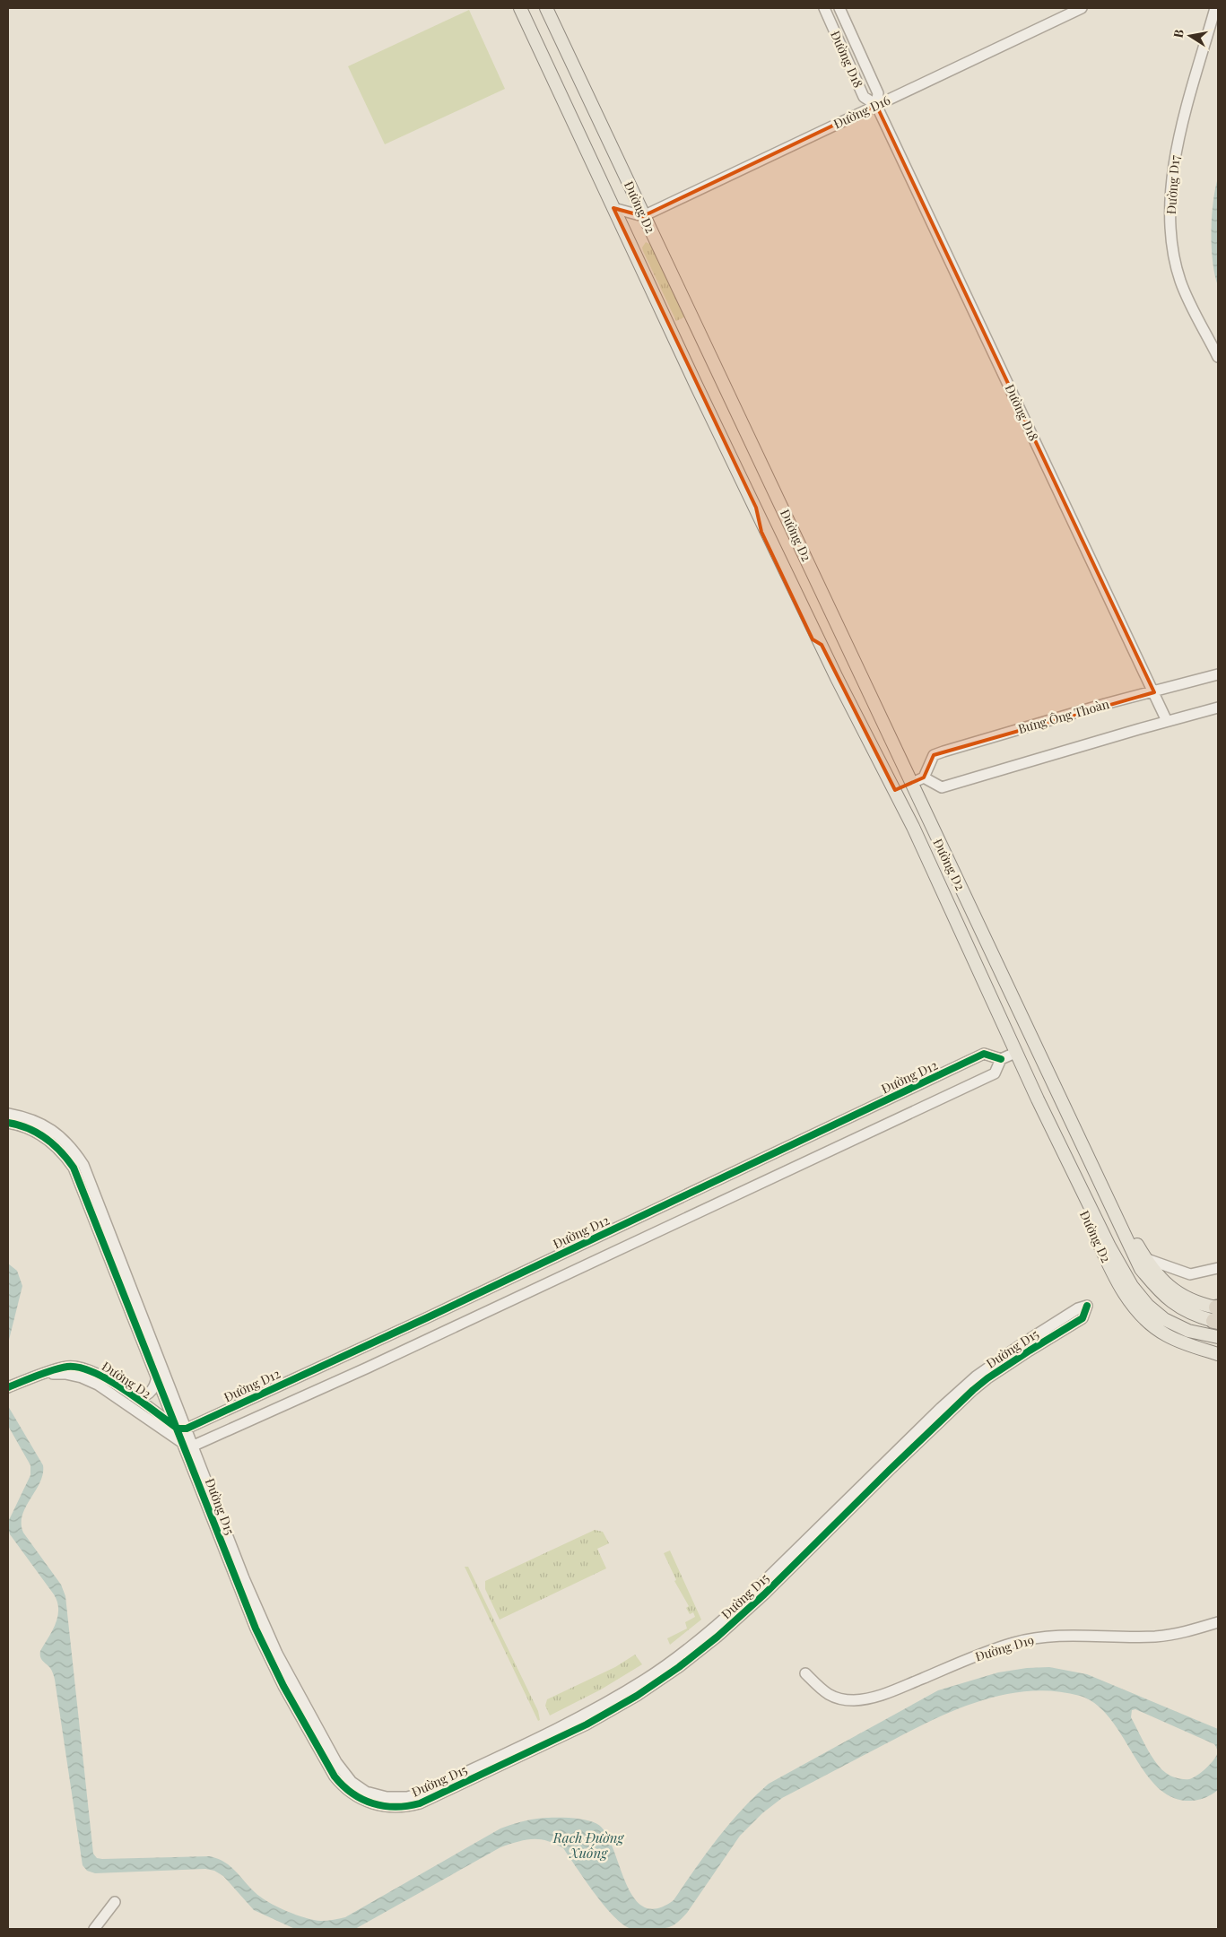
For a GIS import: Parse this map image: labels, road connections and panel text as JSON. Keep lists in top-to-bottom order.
{
  "streets": {
    "main road": ["Đường D2"],
    "street": [
      "Đường D18",
      "Đường D16",
      "Đường D17",
      "Bưng Ông Thoàn",
      "Đường D12",
      "Đường D15",
      "Đường D19"
    ]
  },
  "crossings": [
    ["Đường D18", "Đường D16"],
    ["Đường D18", "Bưng Ông Thoàn"],
    ["Đường D16", "Đường D2"],
    ["Đường D2", "Bưng Ông Thoàn"],
    ["Đường D2", "Đường D12"],
    ["Đường D2", "Đường D15"],
    ["Đường D12", "Đường D15"]
  ],
  "water": ["Rạch Đường Xuống"],
  "north": "left"
}
